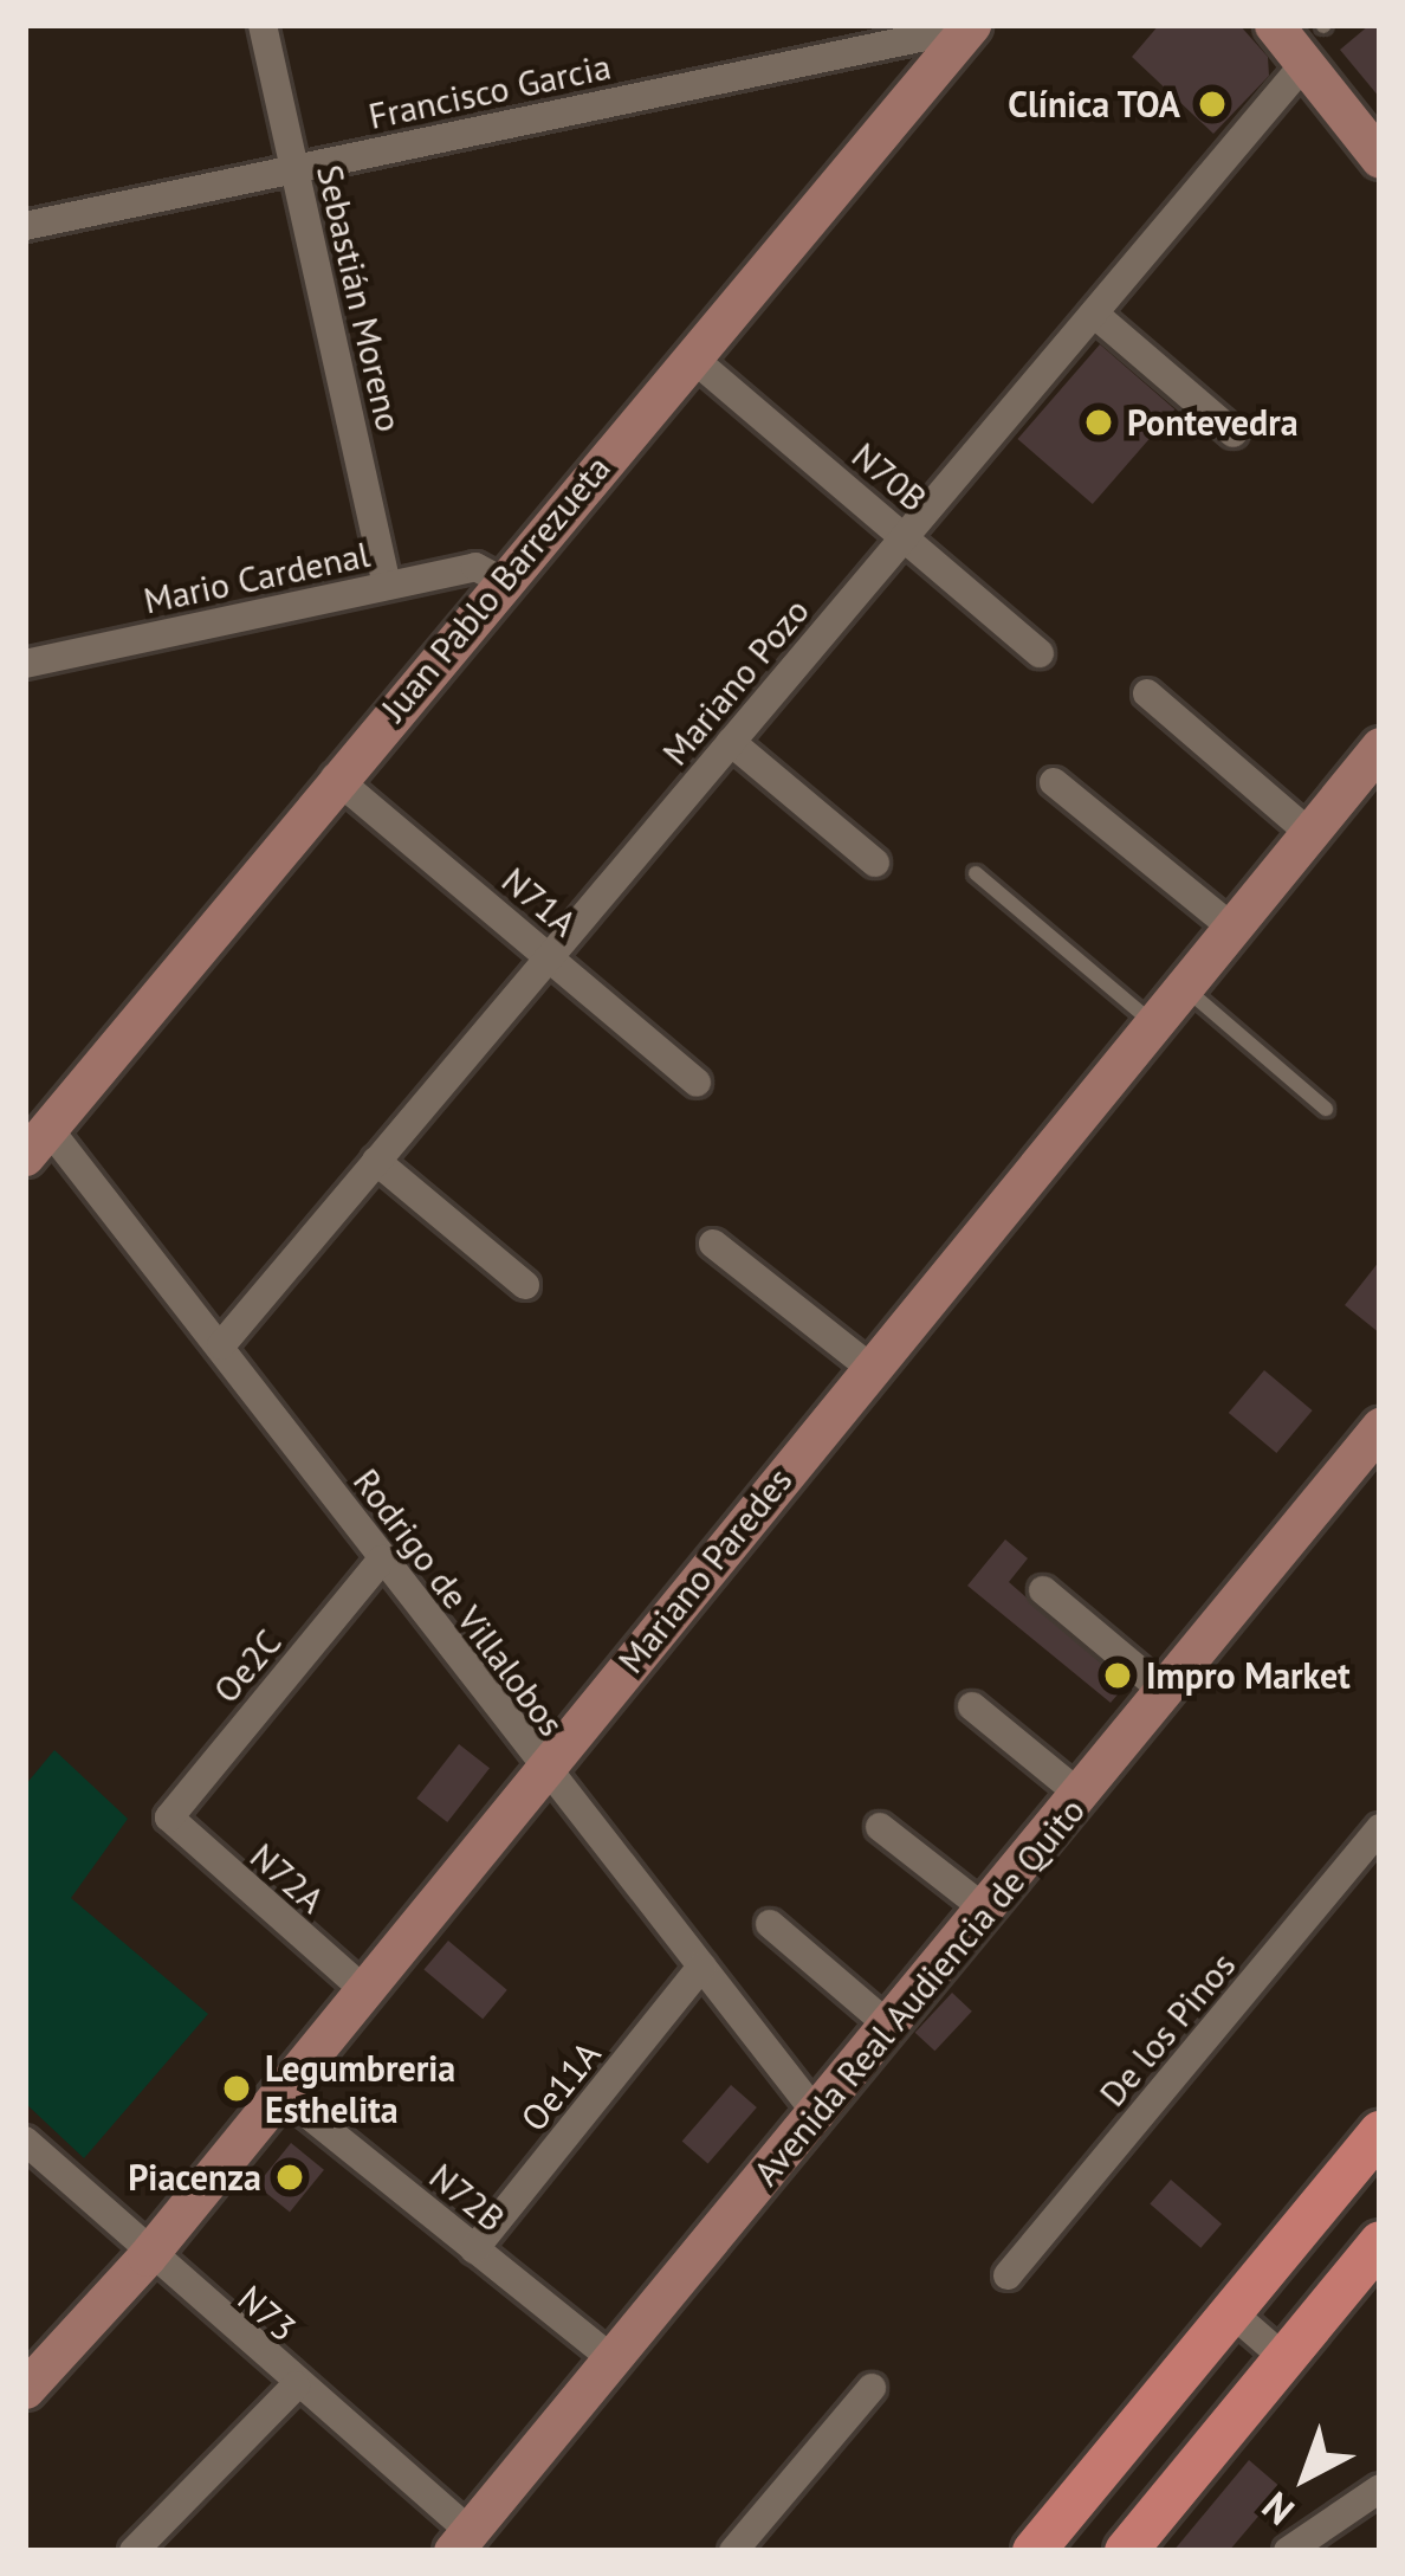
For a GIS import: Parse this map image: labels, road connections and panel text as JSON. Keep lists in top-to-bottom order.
{
  "streets": {
    "main road": ["Juan Pablo Barrezueta", "Mariano Paredes", "Avenida Real Audiencia de Quito"],
    "street": [
      "Francisco Garcia",
      "Sebastián Moreno",
      "N70B",
      "Mario Cardenal",
      "Mariano Pozo",
      "N71A",
      "Rodrigo de Villalobos",
      "Oe2C",
      "N72A",
      "De los Pinos",
      "Oe11A",
      "N72B",
      "N73"
    ]
  },
  "crossings": [
    ["Francisco Garcia", "Sebastián Moreno"],
    ["Francisco Garcia", "Juan Pablo Barrezueta"],
    ["Sebastián Moreno", "Mario Cardenal"],
    ["N70B", "Juan Pablo Barrezueta"],
    ["N70B", "Mariano Pozo"],
    ["Mario Cardenal", "Juan Pablo Barrezueta"],
    ["Juan Pablo Barrezueta", "N71A"],
    ["Juan Pablo Barrezueta", "Rodrigo de Villalobos"],
    ["Mariano Pozo", "N71A"],
    ["Mariano Pozo", "Rodrigo de Villalobos"],
    ["Mariano Paredes", "Rodrigo de Villalobos"],
    ["Mariano Paredes", "N72A"],
    ["Mariano Paredes", "N72B"],
    ["Mariano Paredes", "N73"],
    ["Rodrigo de Villalobos", "Oe2C"],
    ["Rodrigo de Villalobos", "Avenida Real Audiencia de Quito"],
    ["Rodrigo de Villalobos", "Oe11A"],
    ["Oe2C", "N72A"],
    ["Avenida Real Audiencia de Quito", "N72B"],
    ["Avenida Real Audiencia de Quito", "N73"],
    ["Oe11A", "N72B"]
  ],
  "places": [
    "Clínica TOA",
    "Pontevedra",
    "Impro Market",
    "Legumbreria Esthelita",
    "Piacenza"
  ],
  "north": "bottom left"
}
